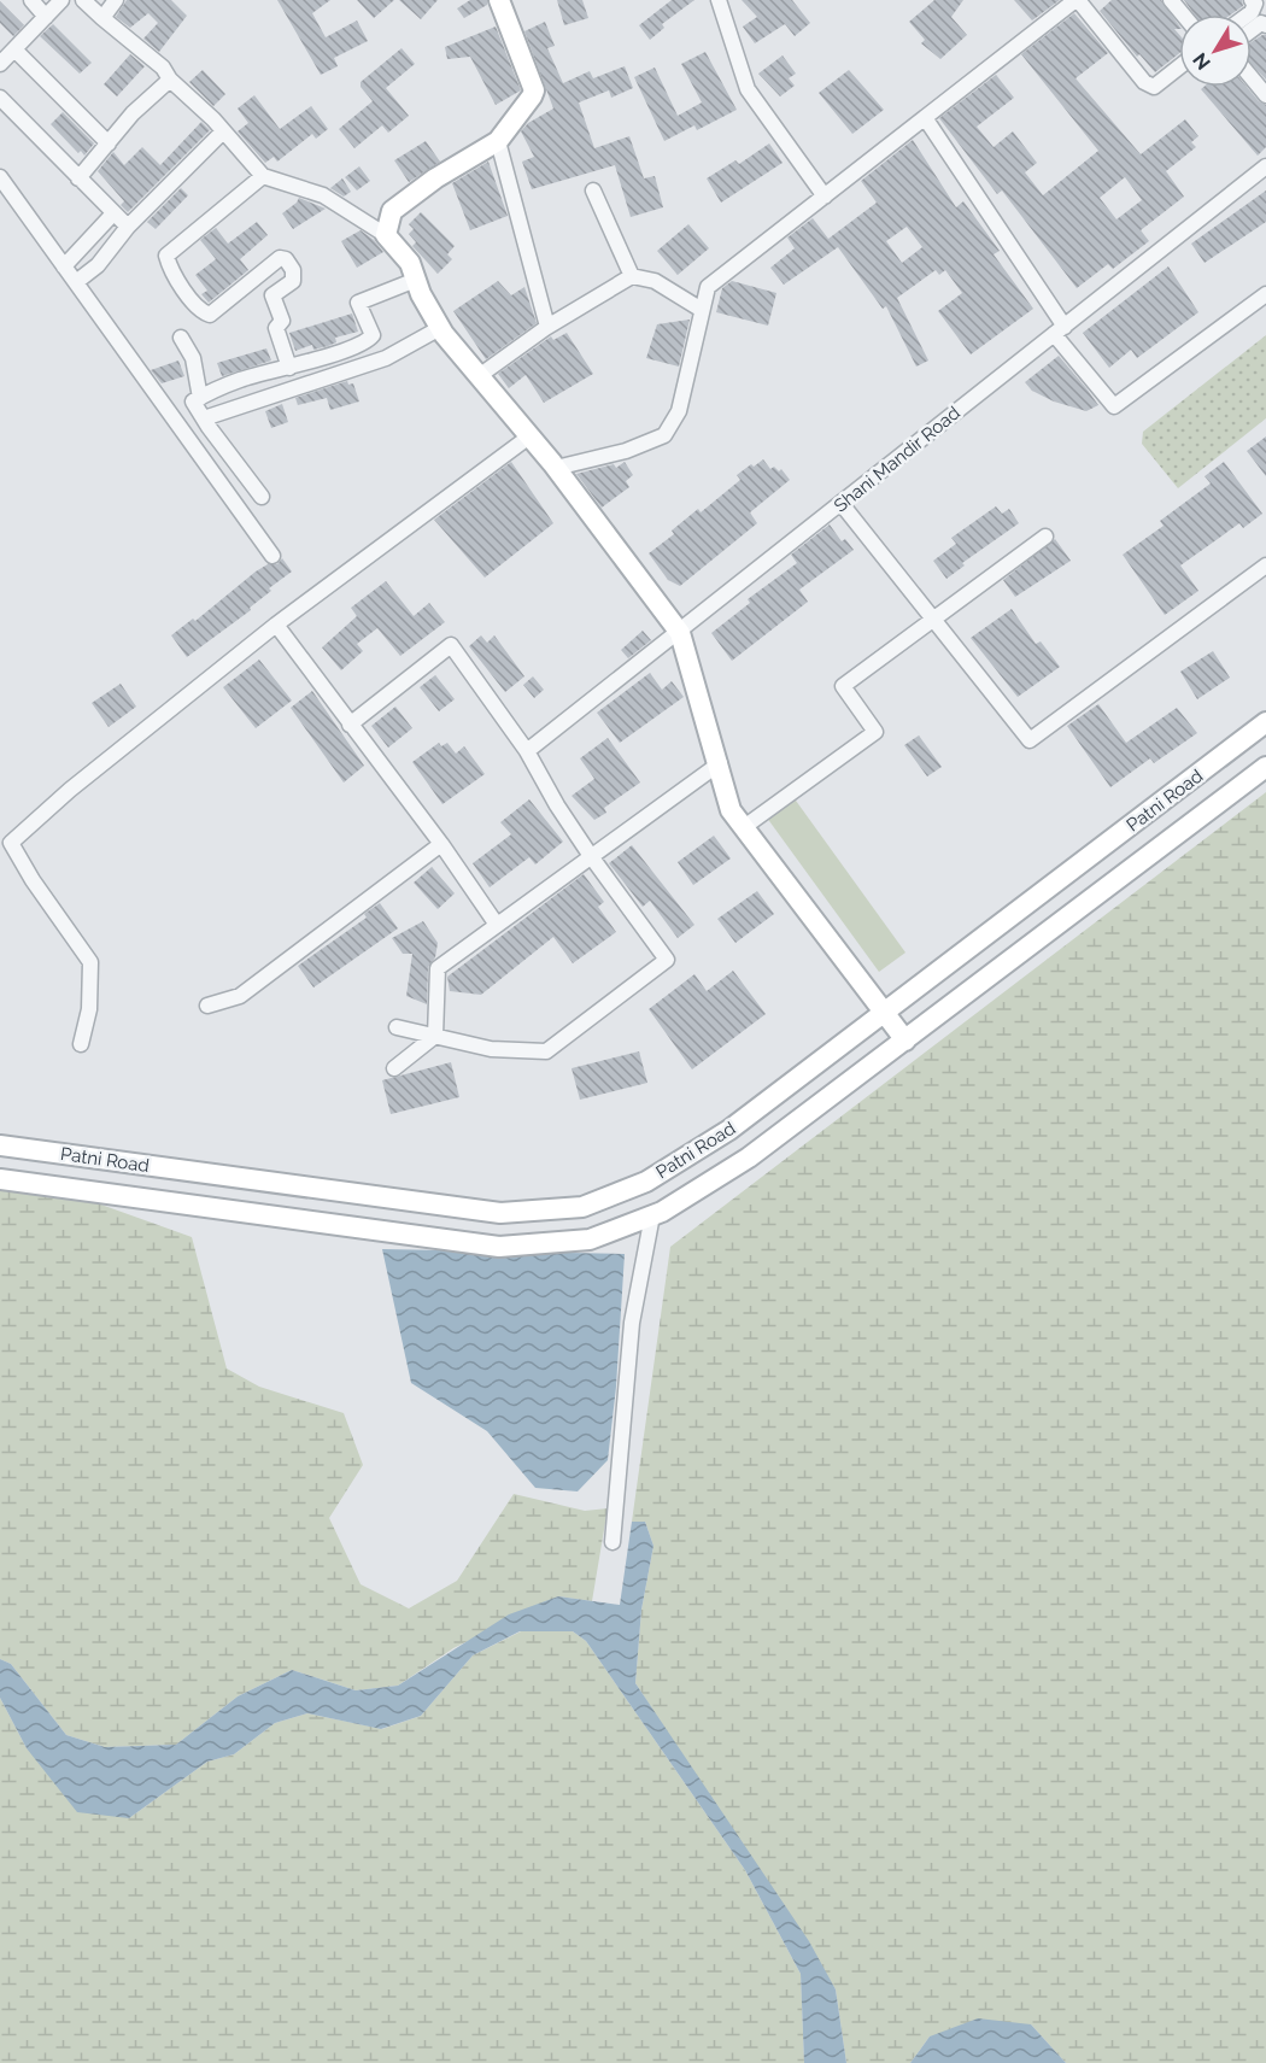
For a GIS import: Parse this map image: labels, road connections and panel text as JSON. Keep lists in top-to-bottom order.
{
  "streets": {
    "main road": ["Patni Road"],
    "street": ["Shani Mandir Road"]
  },
  "north": "bottom left"
}
